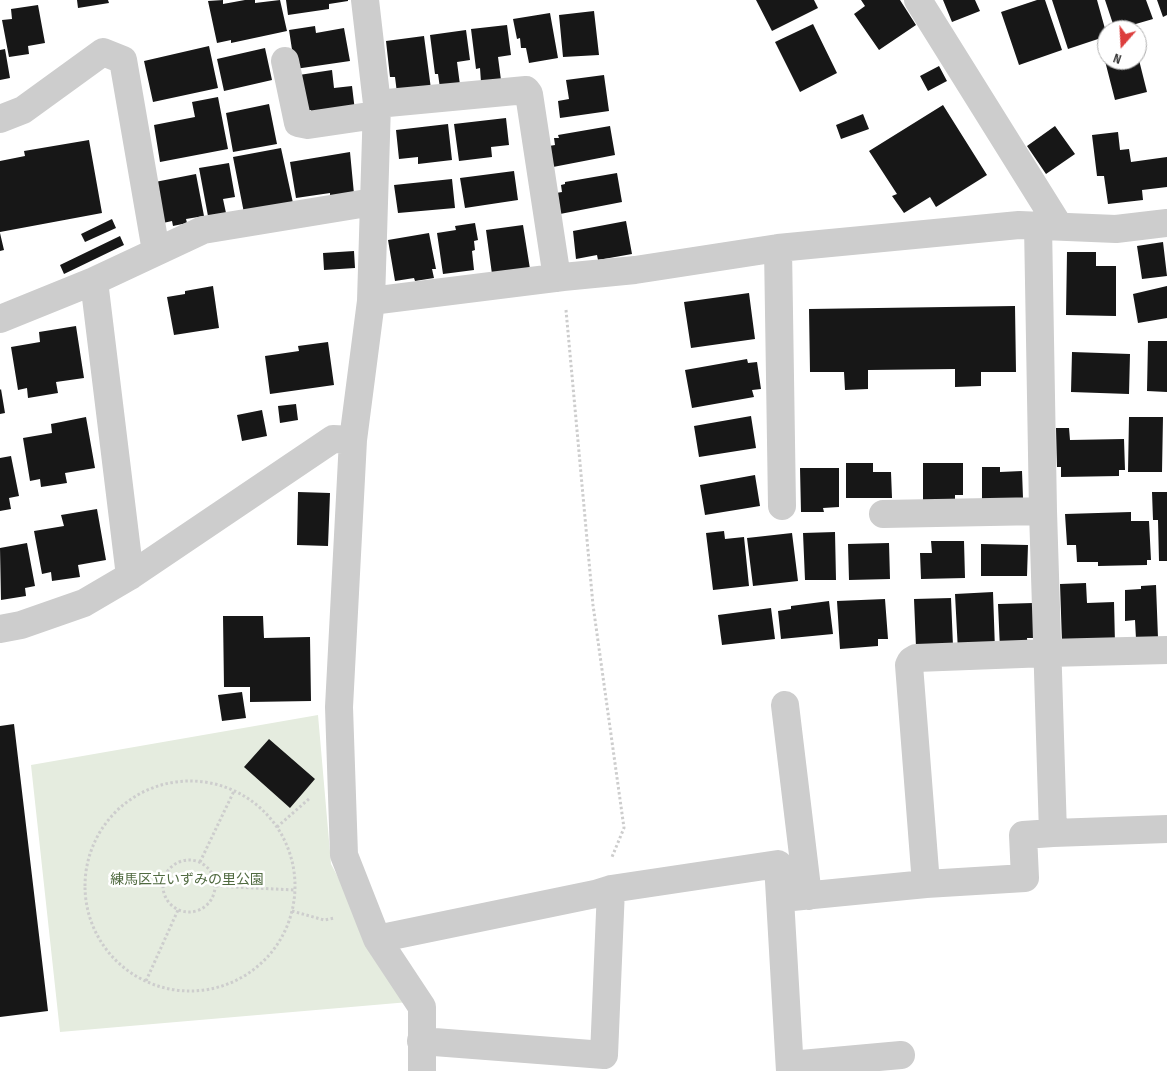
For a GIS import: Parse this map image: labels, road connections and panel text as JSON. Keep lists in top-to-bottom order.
{
  "parks": ["練馬区立いずみの里公園"],
  "north": "bottom"
}
